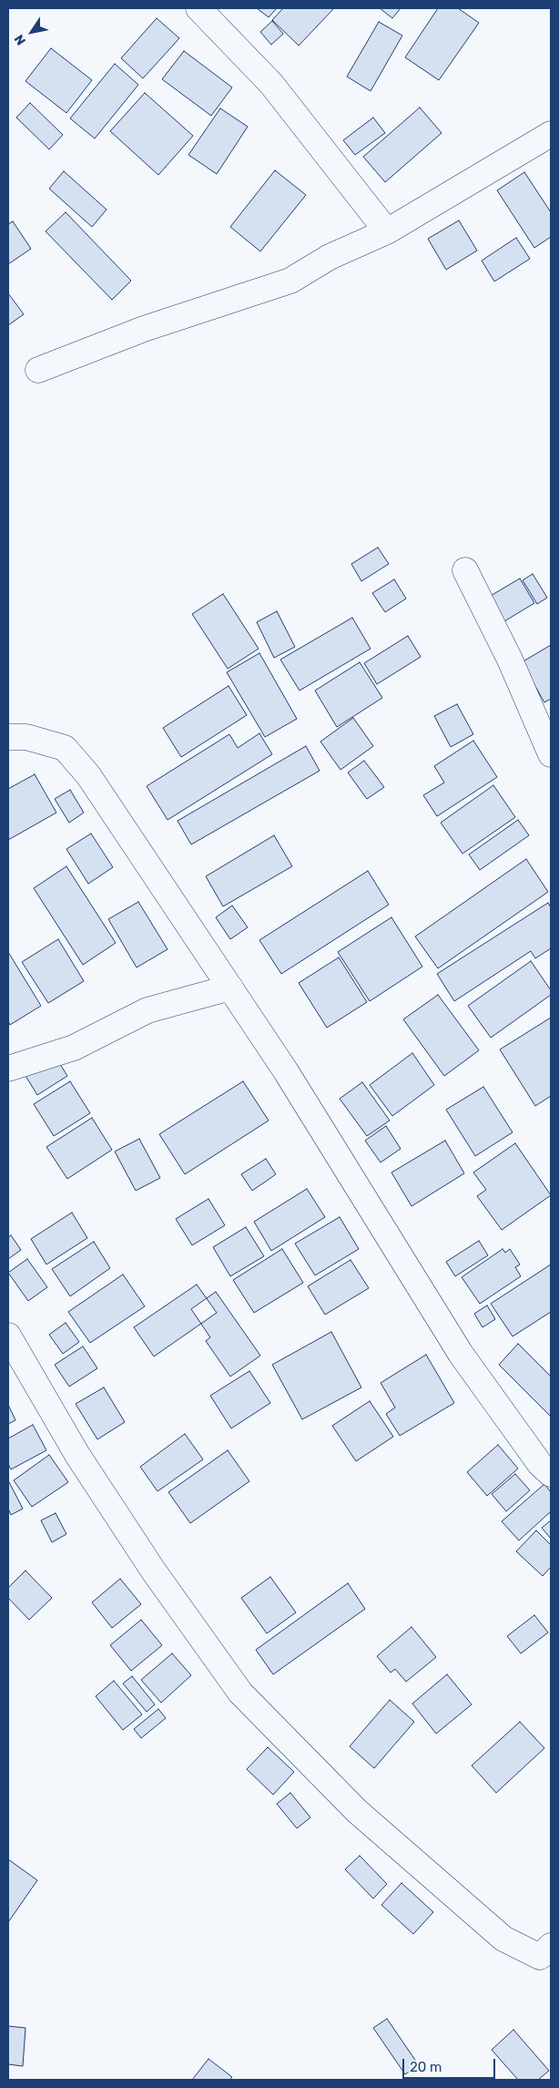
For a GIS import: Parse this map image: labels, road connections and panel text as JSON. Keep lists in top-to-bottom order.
{
  "scale_bar": "20 m",
  "north": "bottom left"
}
